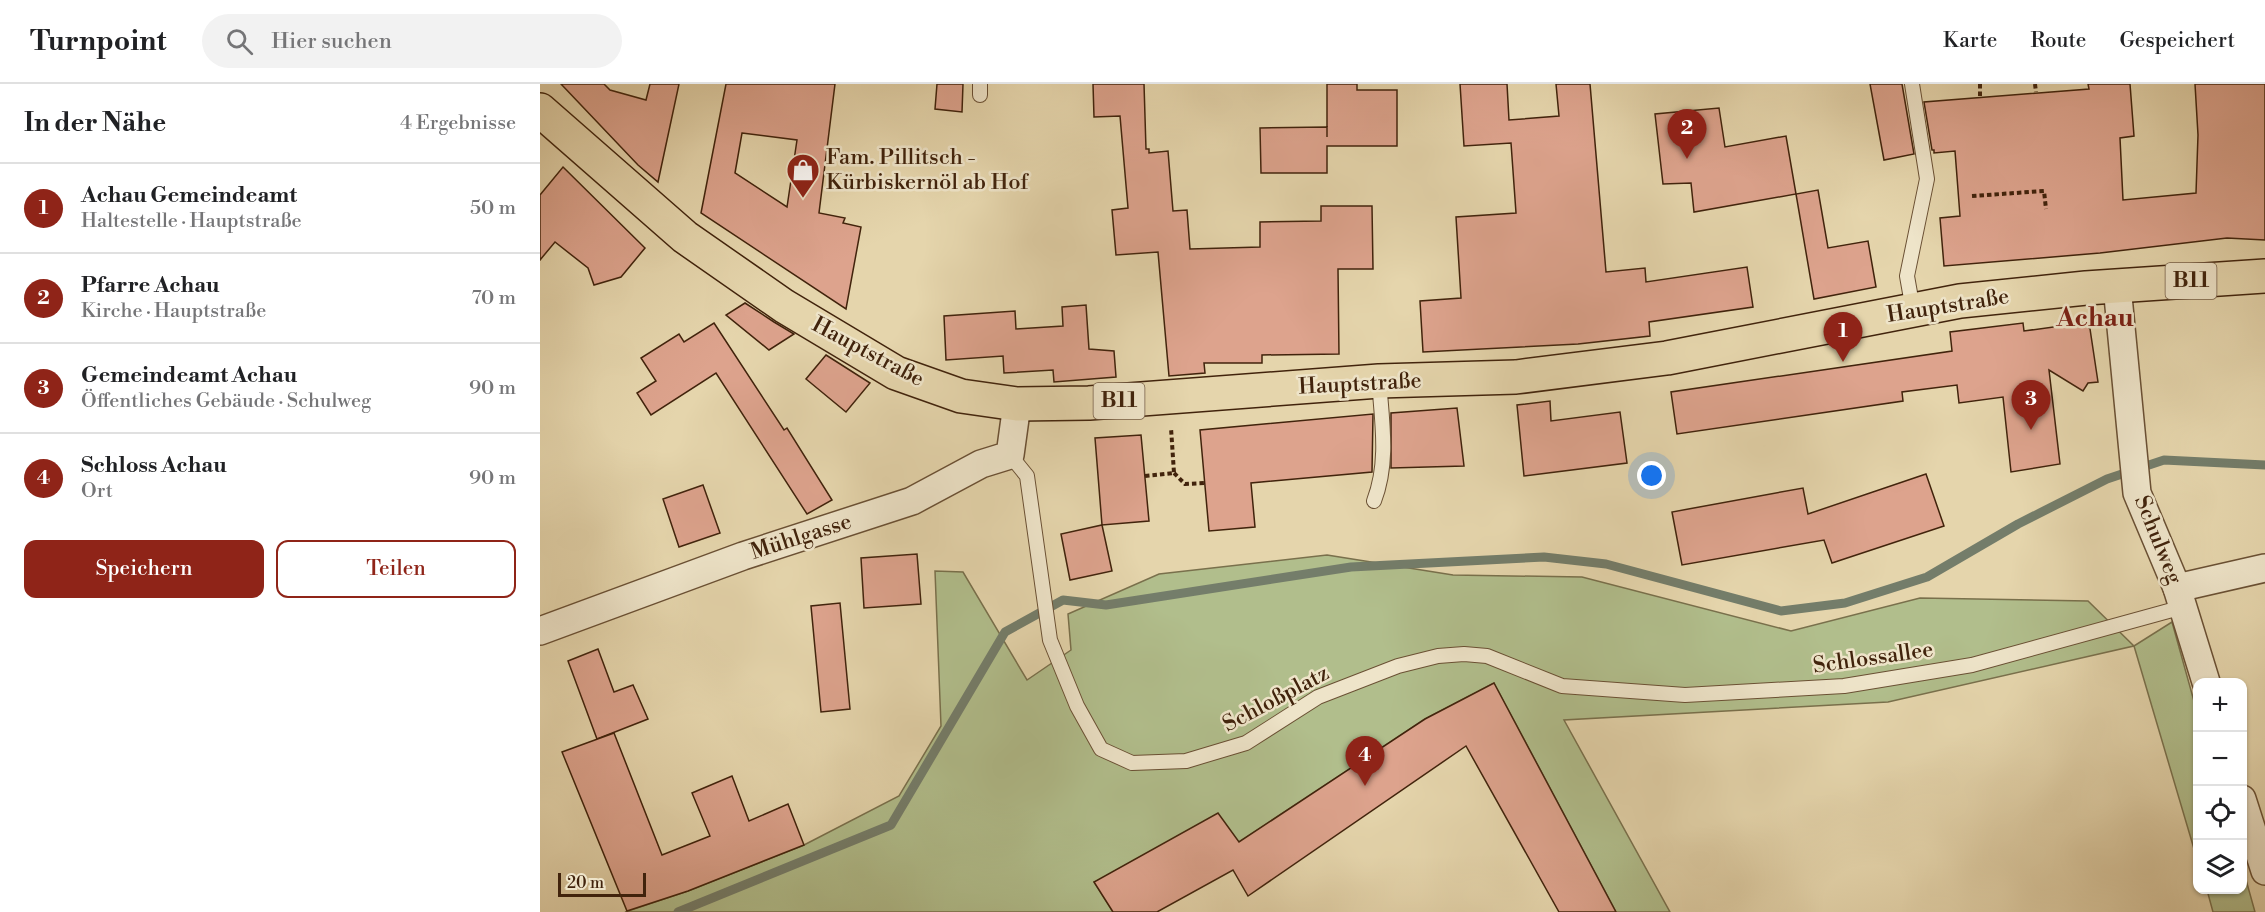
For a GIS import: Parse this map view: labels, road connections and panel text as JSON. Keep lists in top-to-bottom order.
{
  "streets": {
    "main road": ["B11", "Hauptstraße"],
    "street": ["Mühlgasse", "Schulweg"],
    "lane": ["Schlossallee", "Schloßplatz"]
  },
  "crossings": [
    ["Hauptstraße", "Schulweg"],
    ["Mühlgasse", "Schloßplatz"],
    ["Schulweg", "Schlossallee"],
    ["Schlossallee", "Schloßplatz"]
  ],
  "districts": ["Achau"],
  "places": {
    "shop": ["Fam. Pillitsch - Kürbiskernöl ab Hof"]
  },
  "scale_bar": "20 m",
  "page": {
    "header": "Turnpoint",
    "search": "Hier suchen",
    "nav": ["Karte", "Route", "Gespeichert"],
    "heading": ["In der Nähe", "4 Ergebnisse"],
    "pins": [
      "2",
      "1",
      "3",
      "4"
    ],
    "list": [
      {
        "mark": "1",
        "name": "Achau Gemeindeamt",
        "note": "Haltestelle · Hauptstraße",
        "value": "50 m"
      },
      {
        "mark": "2",
        "name": "Pfarre Achau",
        "note": "Kirche · Hauptstraße",
        "value": "70 m"
      },
      {
        "mark": "3",
        "name": "Gemeindeamt Achau",
        "note": "Öffentliches Gebäude · Schulweg",
        "value": "90 m"
      },
      {
        "mark": "4",
        "name": "Schloss Achau",
        "note": "Ort",
        "value": "90 m"
      }
    ],
    "buttons": ["Speichern", "Teilen"],
    "map_buttons": ["+", "−"],
    "scale": "20 m"
  }
}
